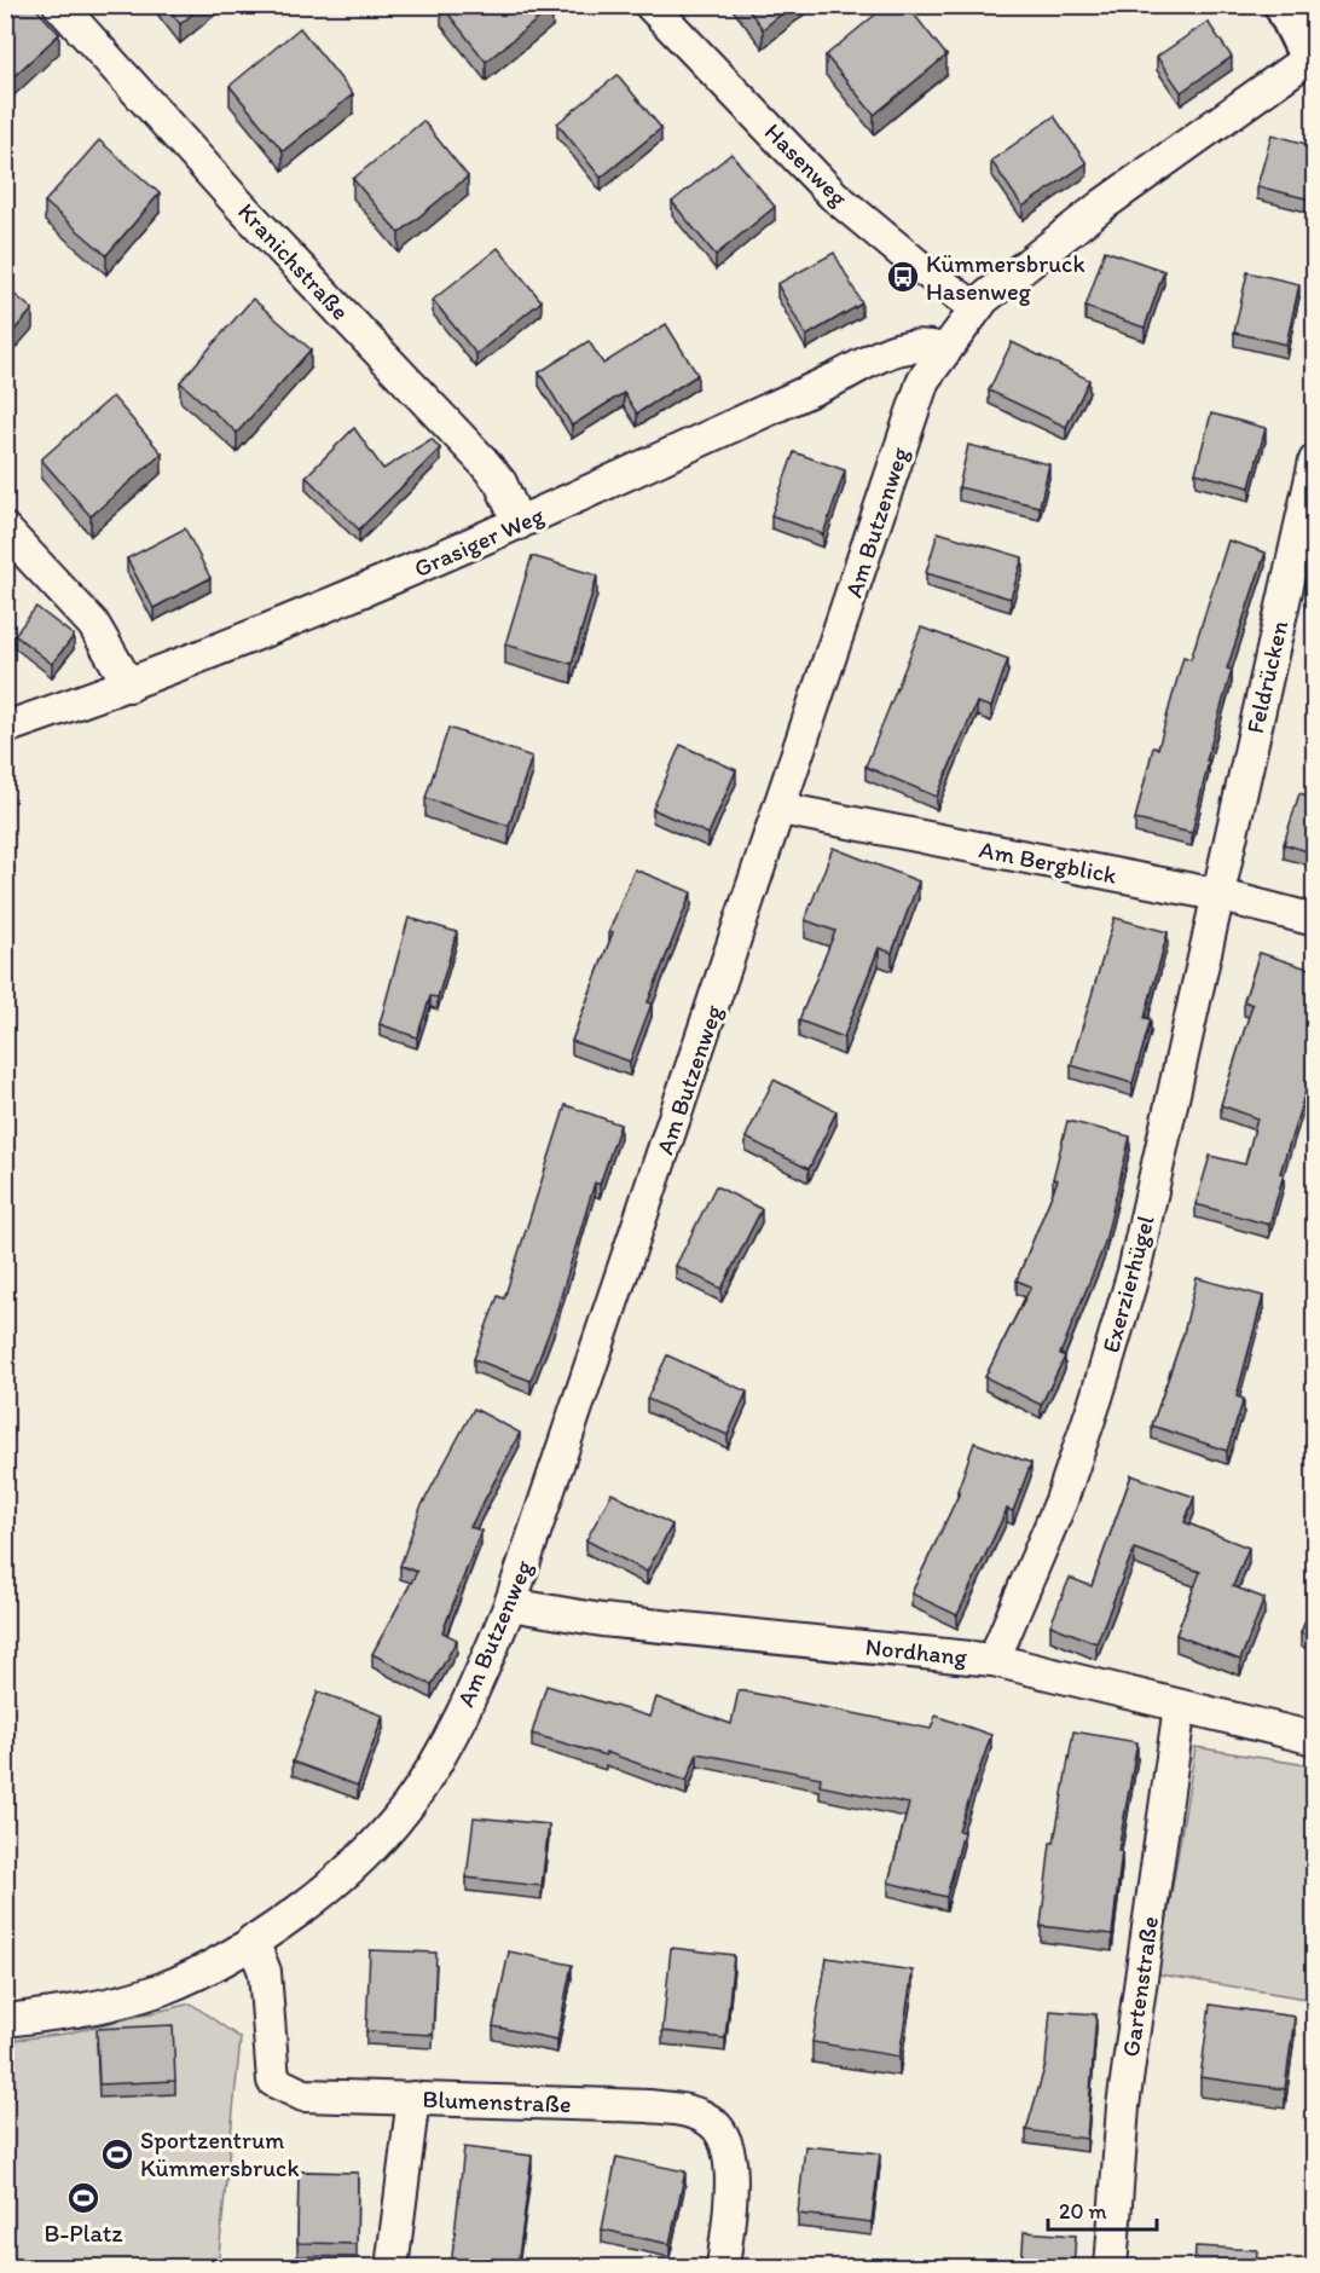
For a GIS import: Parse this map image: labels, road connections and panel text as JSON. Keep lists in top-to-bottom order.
{
  "streets": {
    "street": [
      "Hasenweg",
      "Kranichstraße",
      "Am Butzenweg",
      "Grasiger Weg",
      "Feldrücken",
      "Am Bergblick",
      "Exerzierhügel",
      "Nordhang",
      "Gartenstraße",
      "Blumenstraße"
    ]
  },
  "crossings": [
    ["Hasenweg", "Am Butzenweg"],
    ["Kranichstraße", "Grasiger Weg"],
    ["Am Butzenweg", "Grasiger Weg"],
    ["Am Butzenweg", "Am Bergblick"],
    ["Am Butzenweg", "Nordhang"],
    ["Am Butzenweg", "Blumenstraße"],
    ["Feldrücken", "Am Bergblick"],
    ["Feldrücken", "Exerzierhügel"],
    ["Am Bergblick", "Exerzierhügel"],
    ["Exerzierhügel", "Nordhang"],
    ["Nordhang", "Gartenstraße"]
  ],
  "places": {
    "bus stop": ["Kümmersbruck Hasenweg"],
    "sports": ["Sportzentrum Kümmersbruck", "B-Platz"]
  },
  "scale_bar": "20 m"
}
